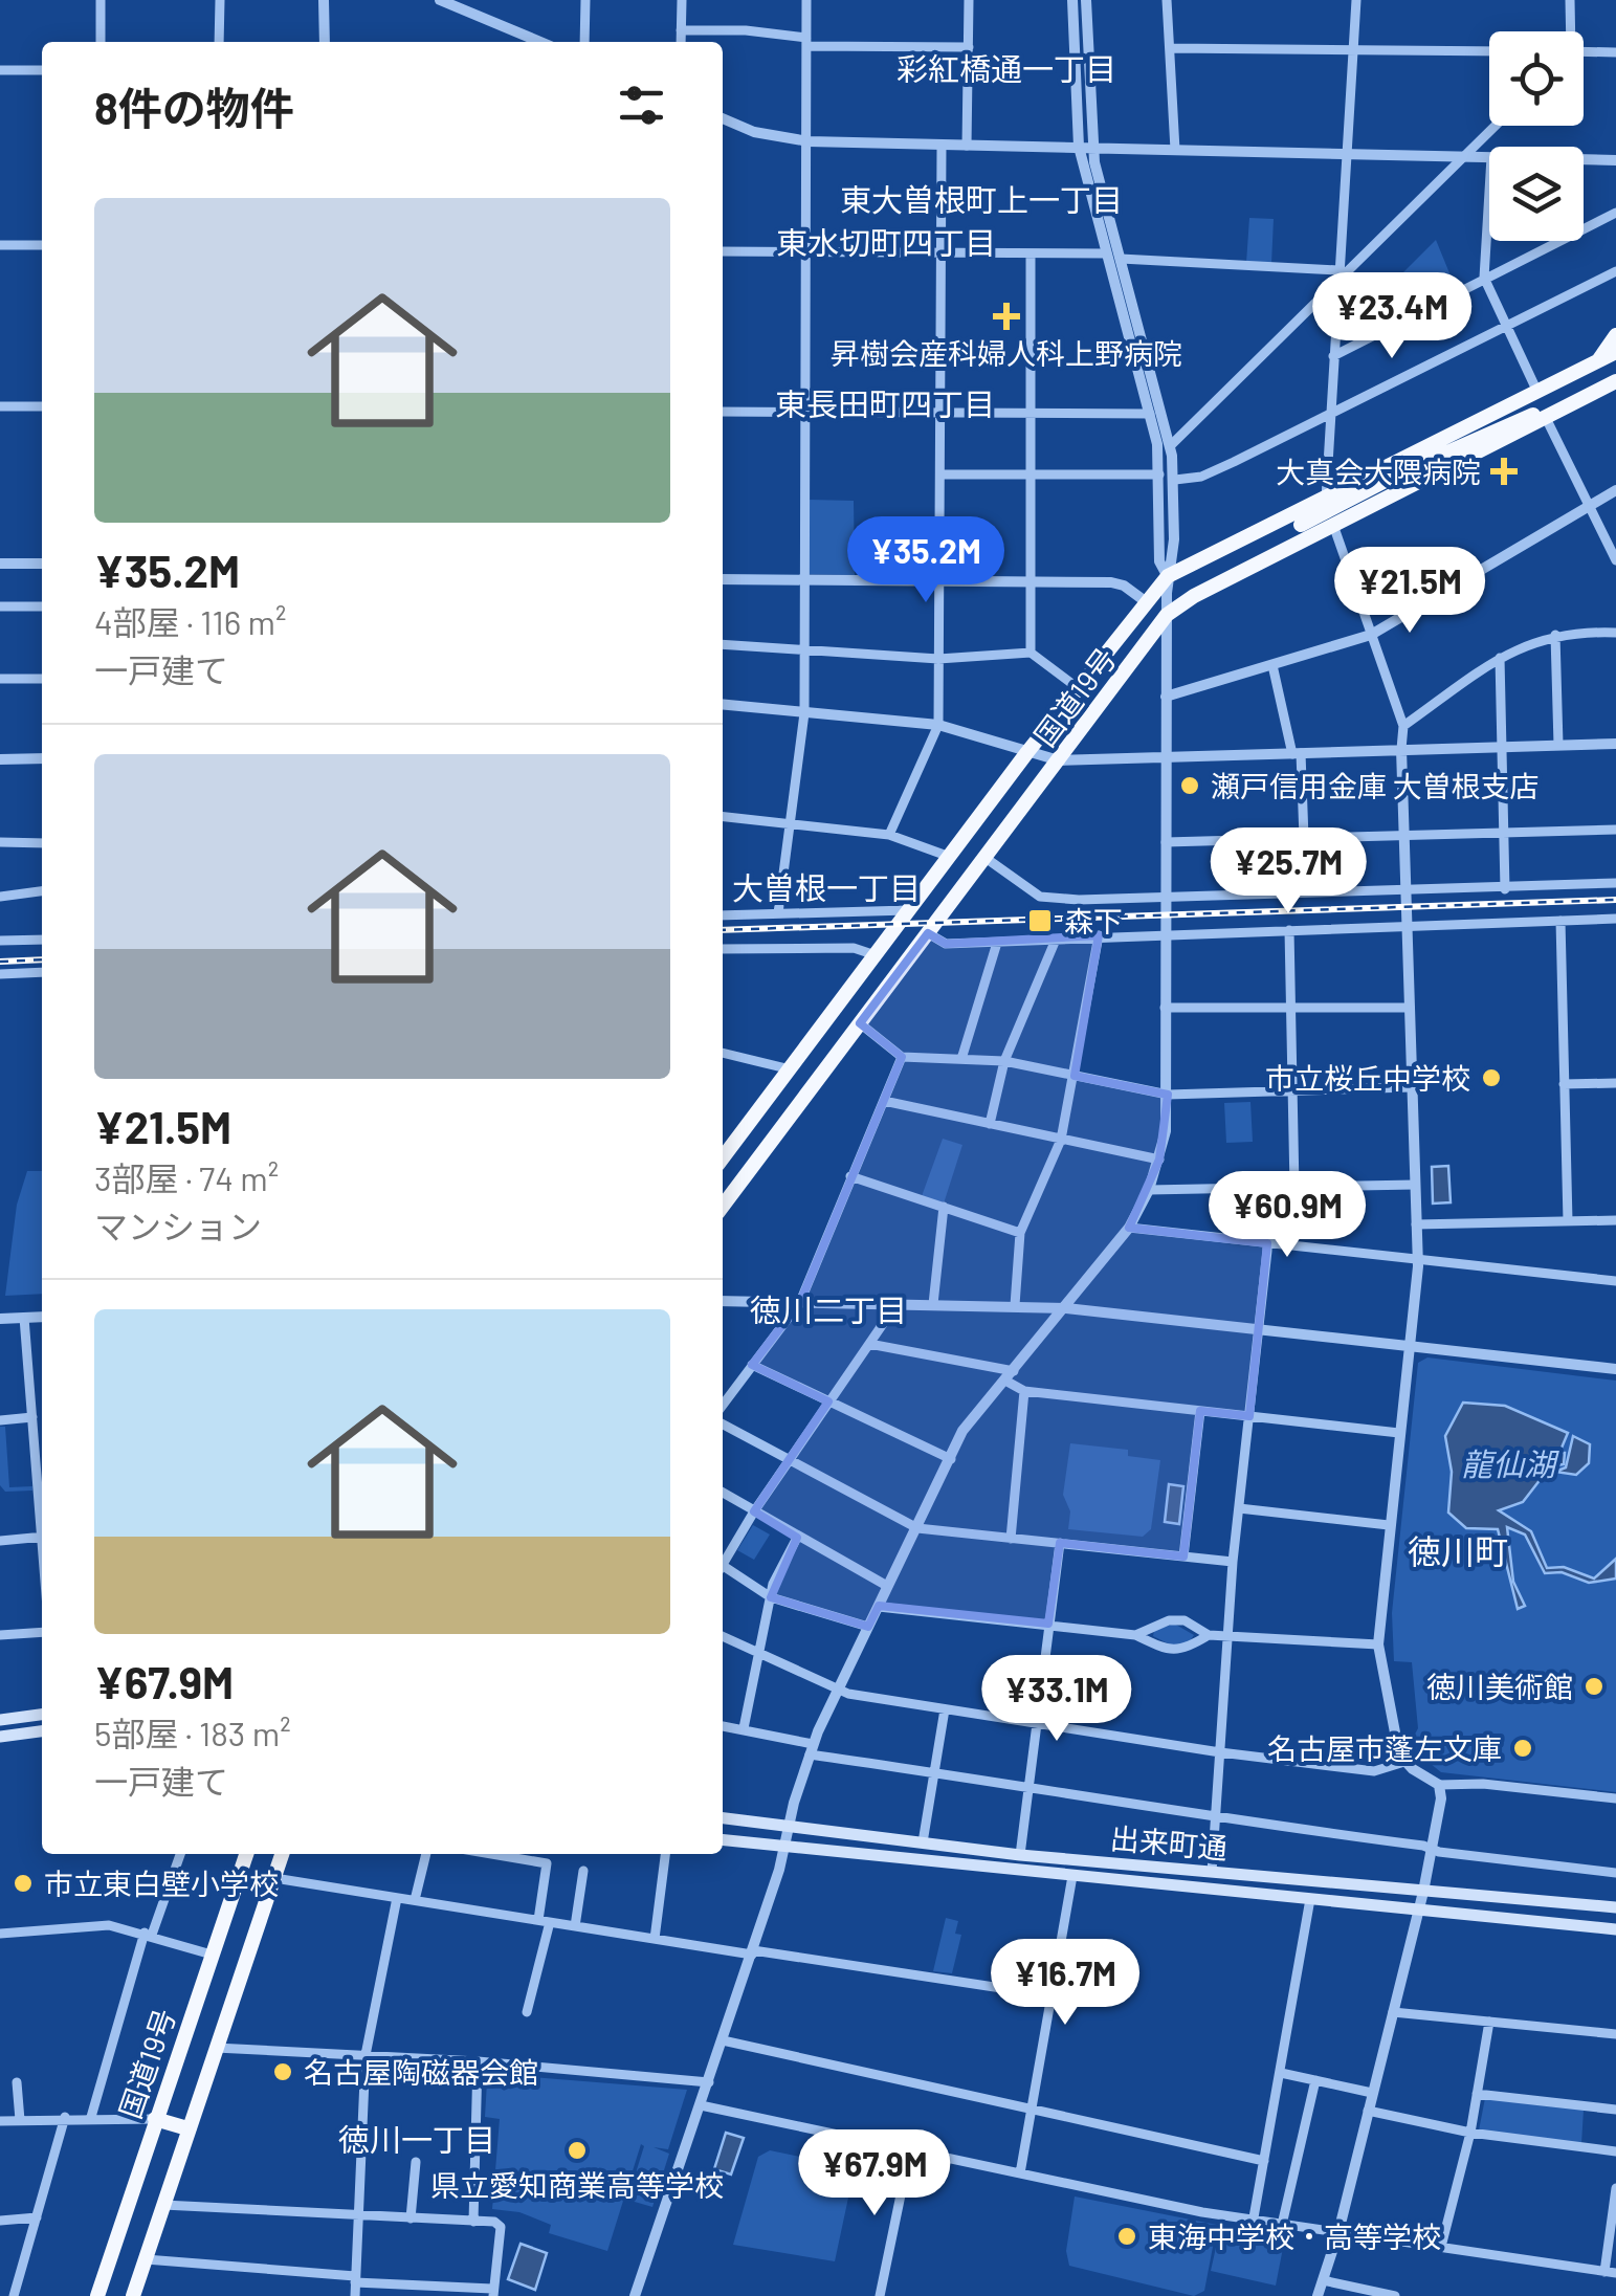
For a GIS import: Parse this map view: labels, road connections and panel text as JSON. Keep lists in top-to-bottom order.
{
  "streets": {
    "highway": ["国道19号"],
    "main road": ["出来町通"]
  },
  "districts": [
    "彩紅橋通一丁目",
    "東大曽根町上一丁目",
    "東水切町四丁目",
    "東長田町四丁目",
    "大曽根一丁目",
    "徳川二丁目",
    "徳川町",
    "徳川一丁目"
  ],
  "water": ["龍仙湖"],
  "places": {
    "health": ["昇樹会産科婦人科上野病院", "大真会大隈病院"],
    "other": [
      "瀬戸信用金庫 大曽根支店",
      "市立桜丘中学校",
      "徳川美術館",
      "名古屋市蓬左文庫",
      "市立東白壁小学校",
      "名古屋陶磁器会館",
      "県立愛知商業高等学校",
      "東海中学校・高等学校"
    ],
    "transit": ["森下"]
  },
  "page": {
    "heading": "8件の物件",
    "list": [
      {
        "name": "¥35.2M",
        "note": "4部屋 · 116 m² · 一戸建て"
      },
      {
        "name": "¥21.5M",
        "note": "3部屋 · 74 m² · マンション"
      },
      {
        "name": "¥67.9M",
        "note": "5部屋 · 183 m² · 一戸建て"
      }
    ],
    "price": [
      "¥23.4M",
      "¥35.2M",
      "¥21.5M",
      "¥25.7M",
      "¥60.9M",
      "¥33.1M",
      "¥16.7M",
      "¥67.9M"
    ]
  }
}
